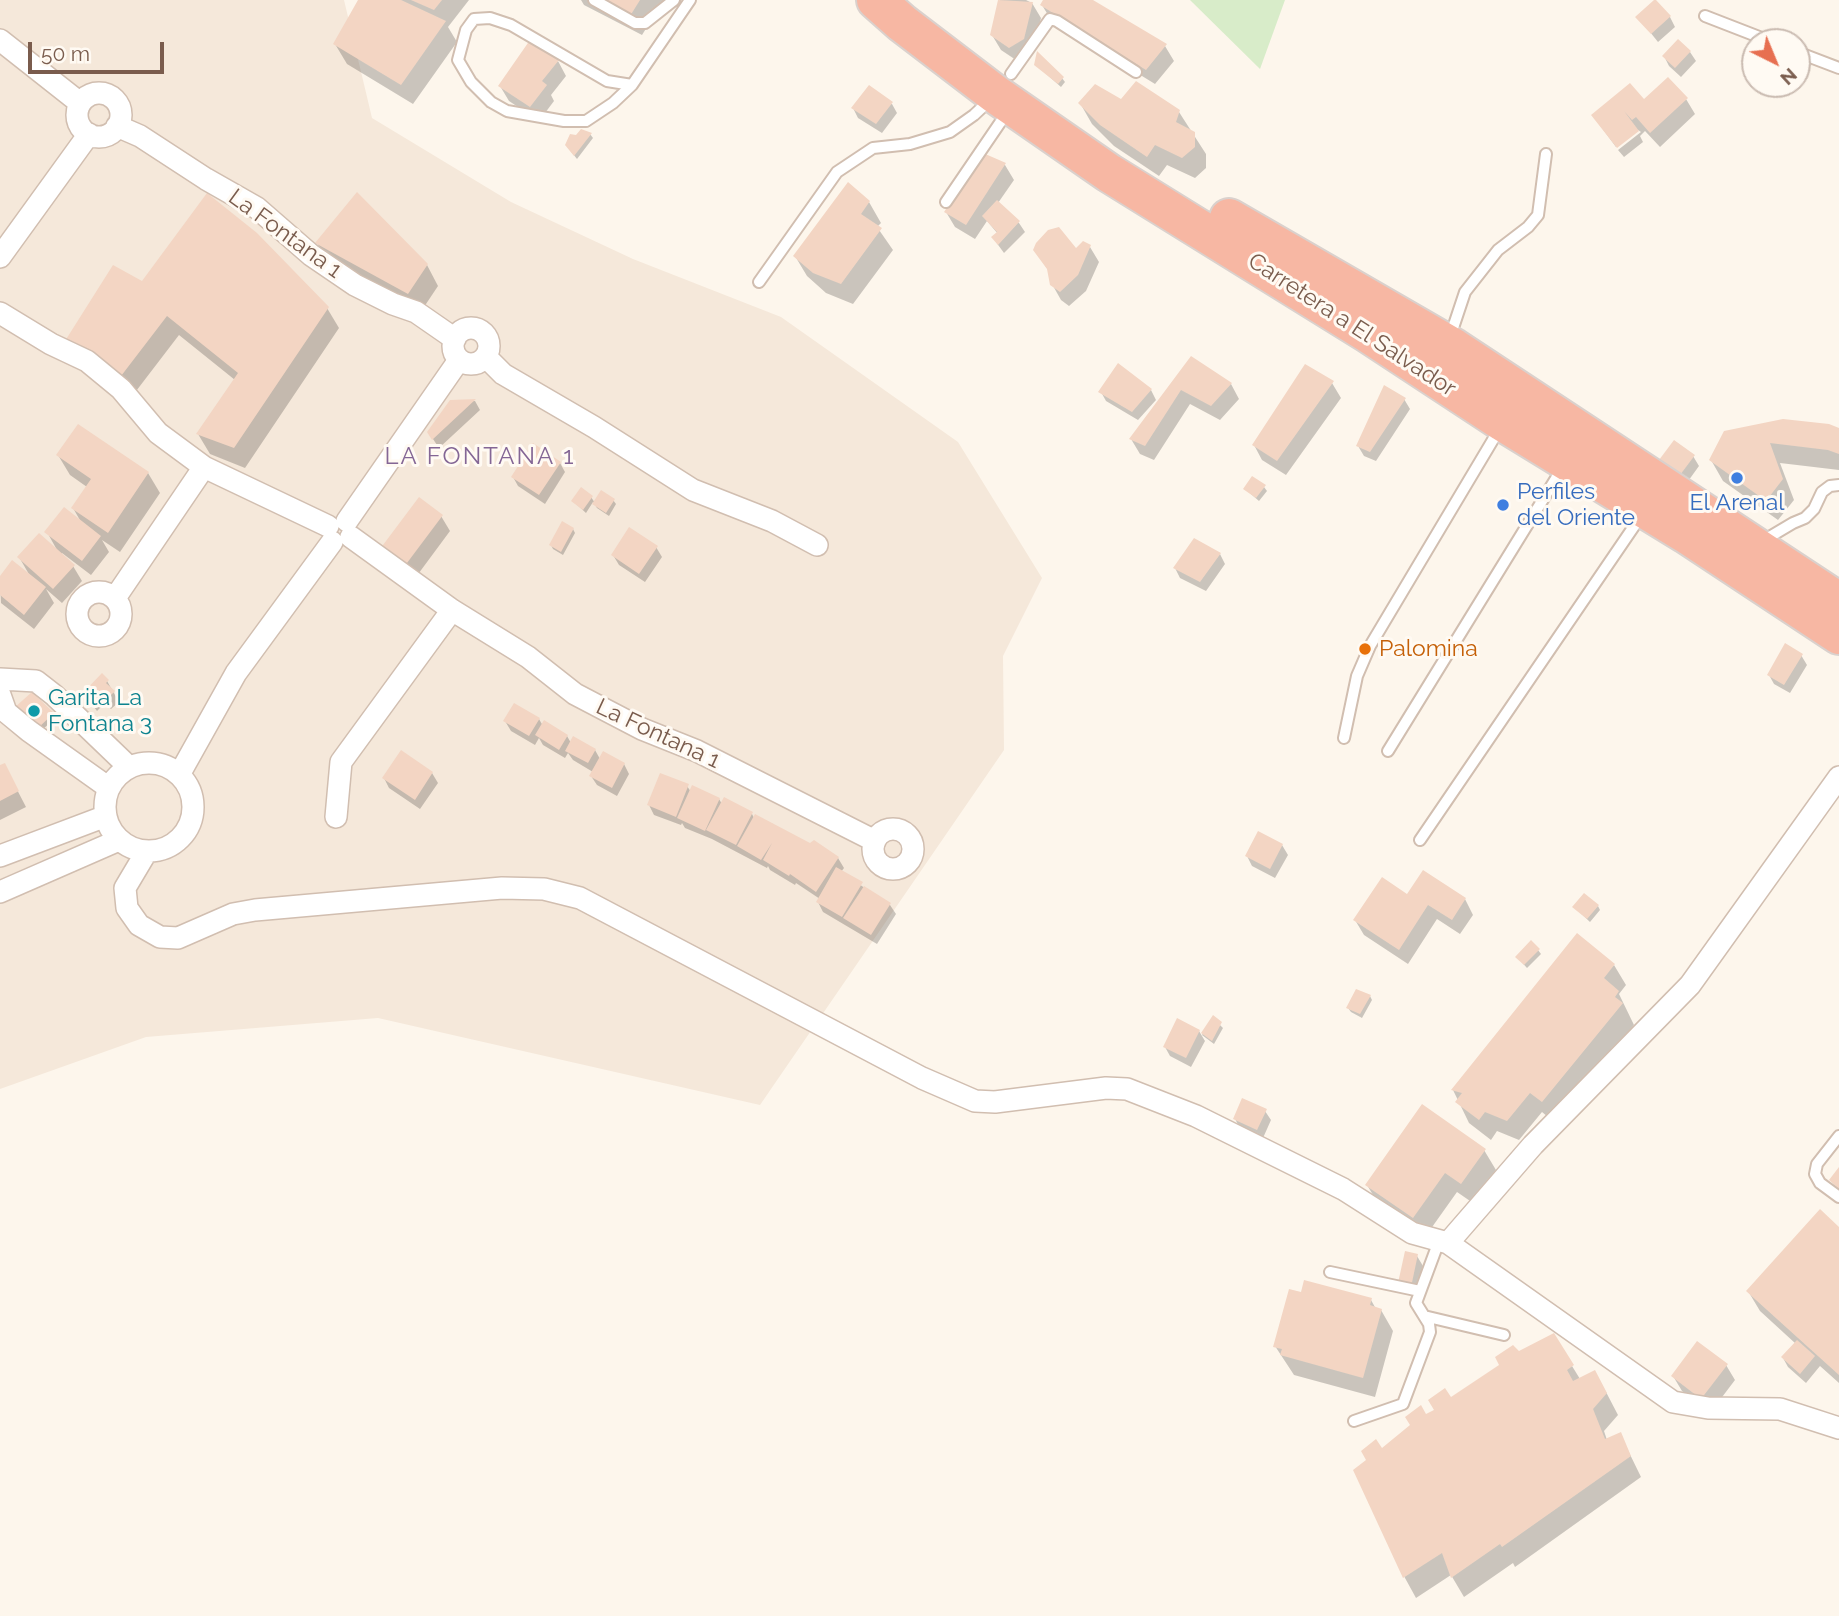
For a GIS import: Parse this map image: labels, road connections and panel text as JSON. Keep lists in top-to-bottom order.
{
  "streets": {
    "highway": ["Carretera a El Salvador"],
    "street": ["La Fontana 1"]
  },
  "districts": ["LA FONTANA 1"],
  "places": [
    "El Arenal",
    "Perfiles del Oriente",
    "Palomina",
    "Garita La Fontana 3"
  ],
  "scale_bar": "50 m",
  "north": "bottom right"
}
